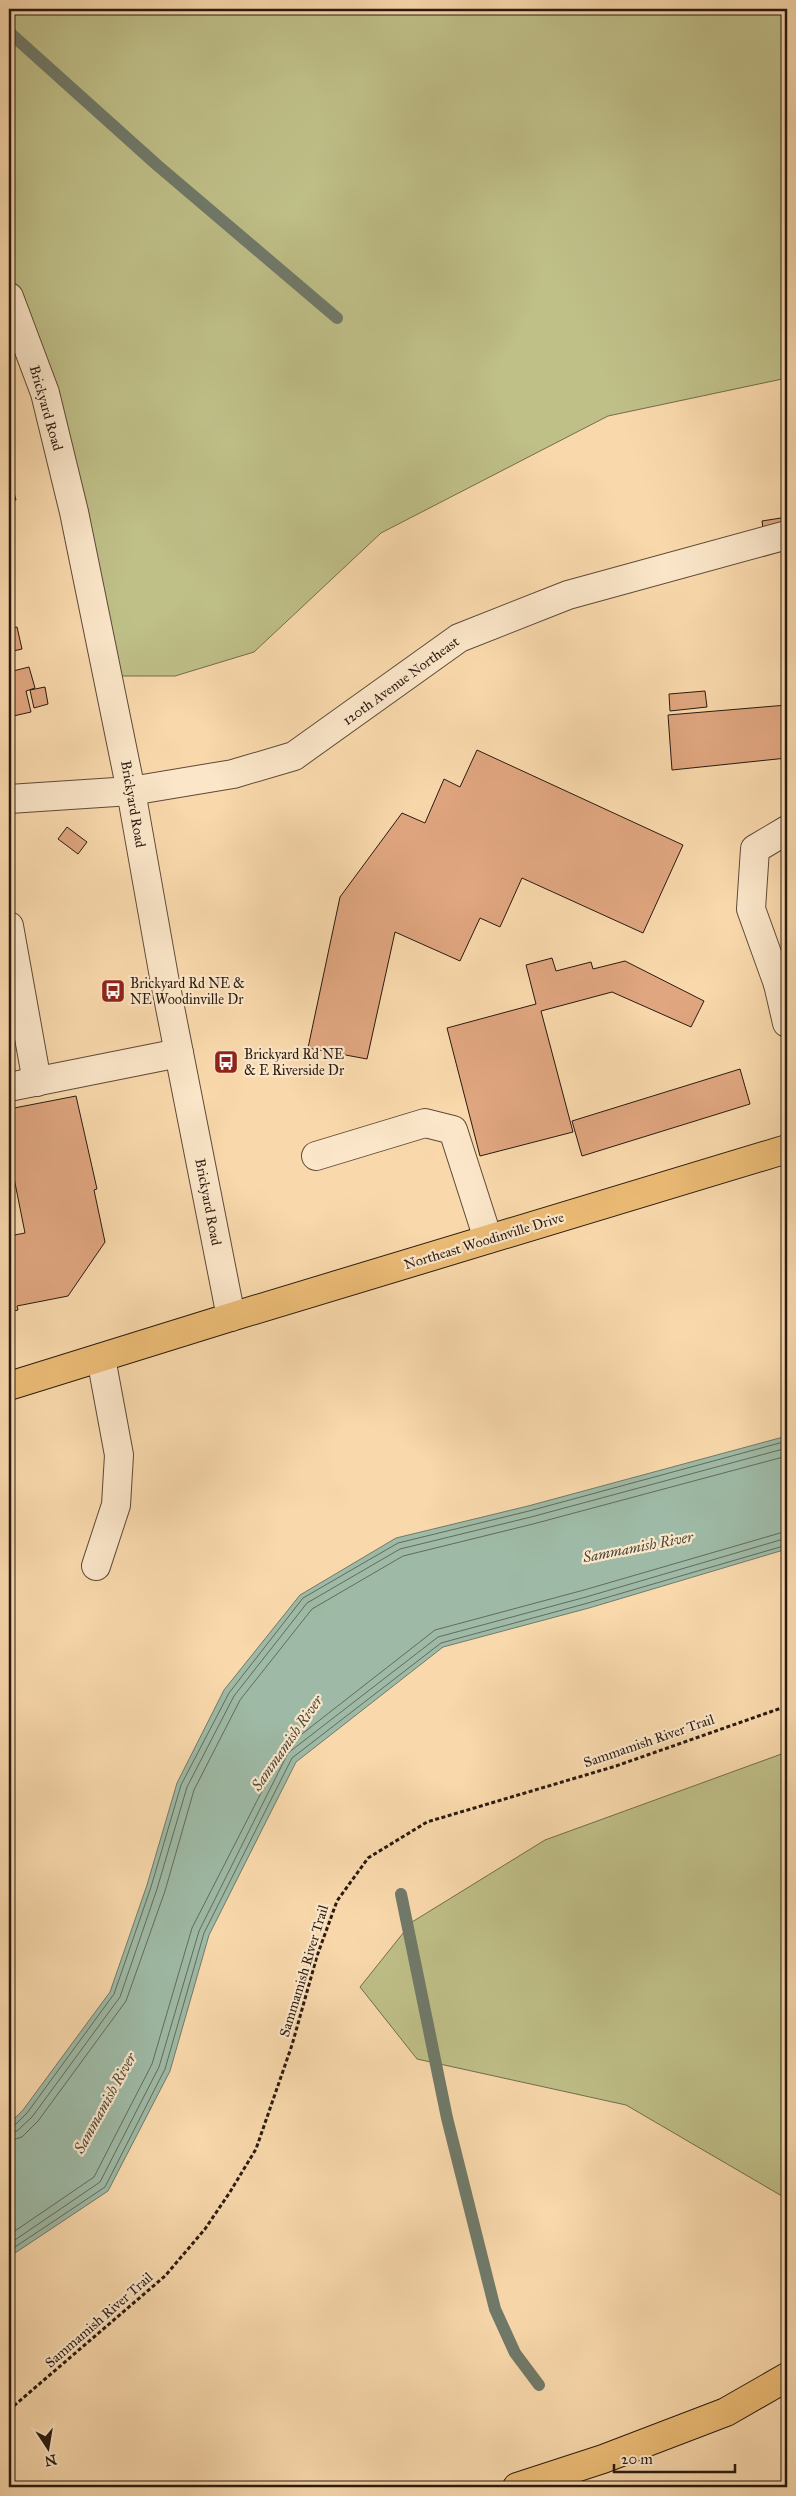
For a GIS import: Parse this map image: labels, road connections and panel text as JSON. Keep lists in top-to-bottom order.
{
  "streets": {
    "main road": ["Northeast Woodinville Drive"],
    "street": ["Brickyard Road", "120th Avenue Northeast"],
    "path": ["Sammamish River Trail"]
  },
  "crossings": [
    ["Brickyard Road", "120th Avenue Northeast"],
    ["Brickyard Road", "Northeast Woodinville Drive"]
  ],
  "water": ["Sammamish River"],
  "places": {
    "bus stop": ["Brickyard Rd NE & NE Woodinville Dr", "Brickyard Rd NE & E Riverside Dr"]
  },
  "scale_bar": "20 m",
  "north": "bottom"
}
